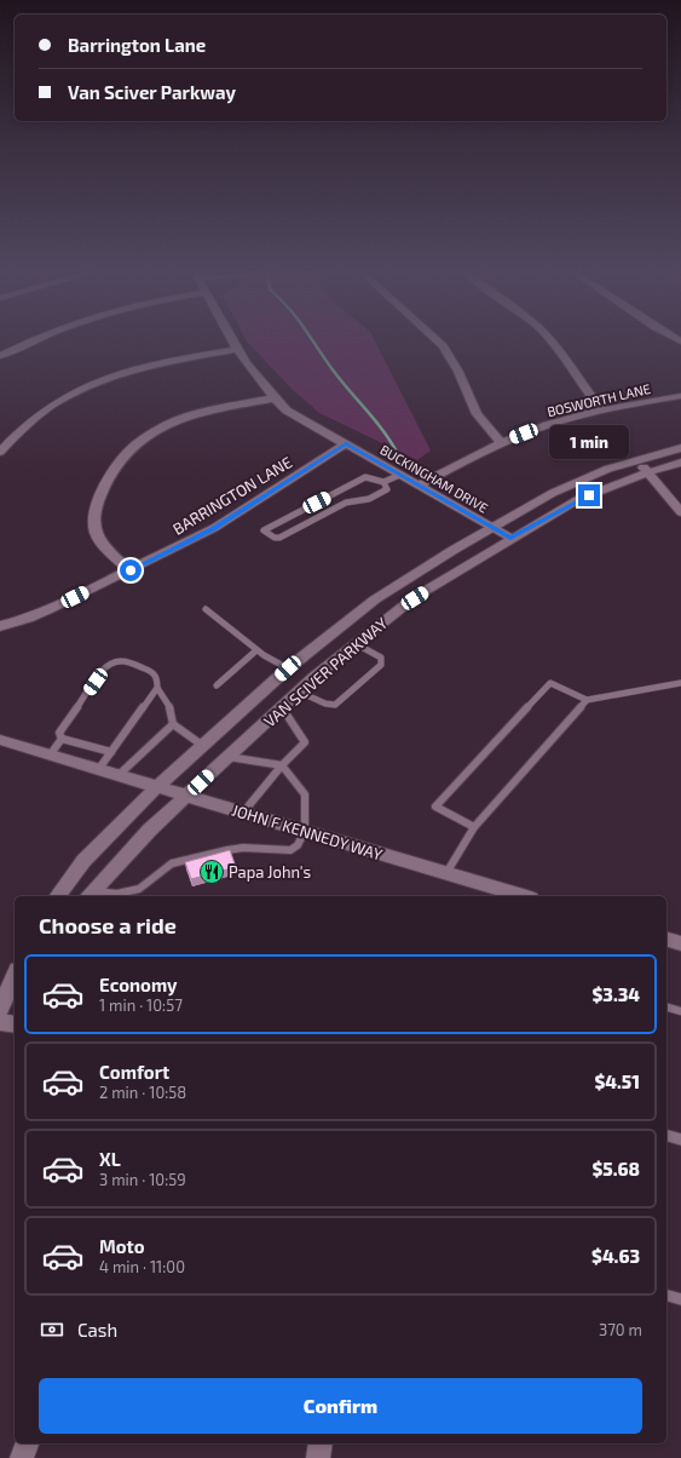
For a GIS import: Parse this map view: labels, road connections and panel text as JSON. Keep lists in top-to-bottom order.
{
  "streets": {
    "street": [
      "BOSWORTH LANE",
      "BUCKINGHAM DRIVE",
      "BARRINGTON LANE",
      "VAN SCIVER PARKWAY",
      "JOHN F KENNEDY WAY"
    ]
  },
  "crossings": [
    ["BOSWORTH LANE", "BUCKINGHAM DRIVE"],
    ["BUCKINGHAM DRIVE", "BARRINGTON LANE"],
    ["BUCKINGHAM DRIVE", "VAN SCIVER PARKWAY"],
    ["VAN SCIVER PARKWAY", "JOHN F KENNEDY WAY"]
  ],
  "places": {
    "restaurant": ["Papa John's"]
  },
  "page": {
    "banner": ["Barrington Lane", "Van Sciver Parkway"],
    "bubble": "1 min",
    "heading": "Choose a ride",
    "list": [
      {
        "name": "Economy",
        "note": "1 min · 10:57",
        "value": "$3.34"
      },
      {
        "name": "Comfort",
        "note": "2 min · 10:58",
        "value": "$4.51"
      },
      {
        "name": "XL",
        "note": "3 min · 10:59",
        "value": "$5.68"
      },
      {
        "name": "Moto",
        "note": "4 min · 11:00",
        "value": "$4.63"
      }
    ],
    "pay": ["Cash", "370 m"],
    "buttons": "Confirm"
  }
}
